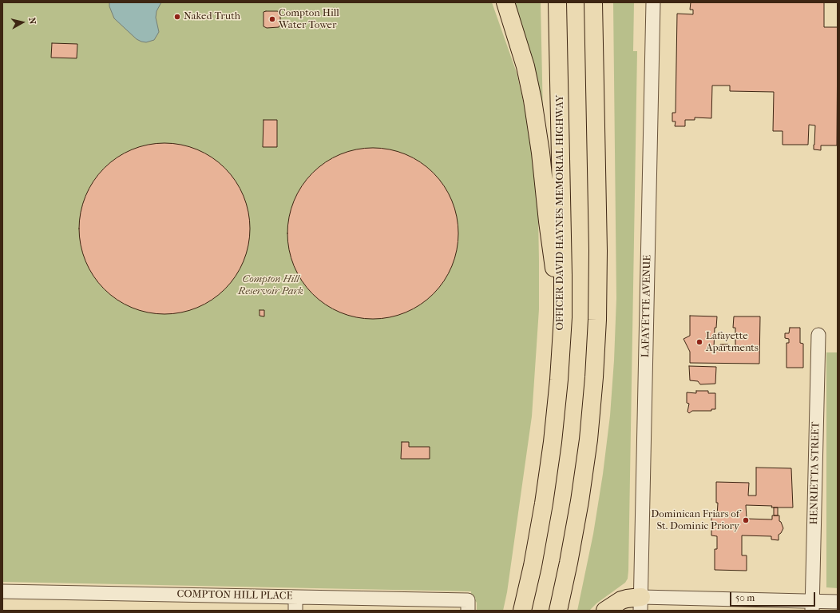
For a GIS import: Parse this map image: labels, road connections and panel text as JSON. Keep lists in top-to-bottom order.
{
  "streets": {
    "highway": ["OFFICER DAVID HAYNES MEMORIAL HIGHWAY"],
    "street": ["LAFAYETTE AVENUE", "HENRIETTA STREET", "COMPTON HILL PLACE"]
  },
  "parks": ["Compton Hill Reservoir Park"],
  "places": [
    "Naked Truth",
    "Compton Hill Water Tower",
    "Lafayette Apartments",
    "Dominican Friars of St. Dominic Priory"
  ],
  "scale_bar": "50 m",
  "north": "right"
}
